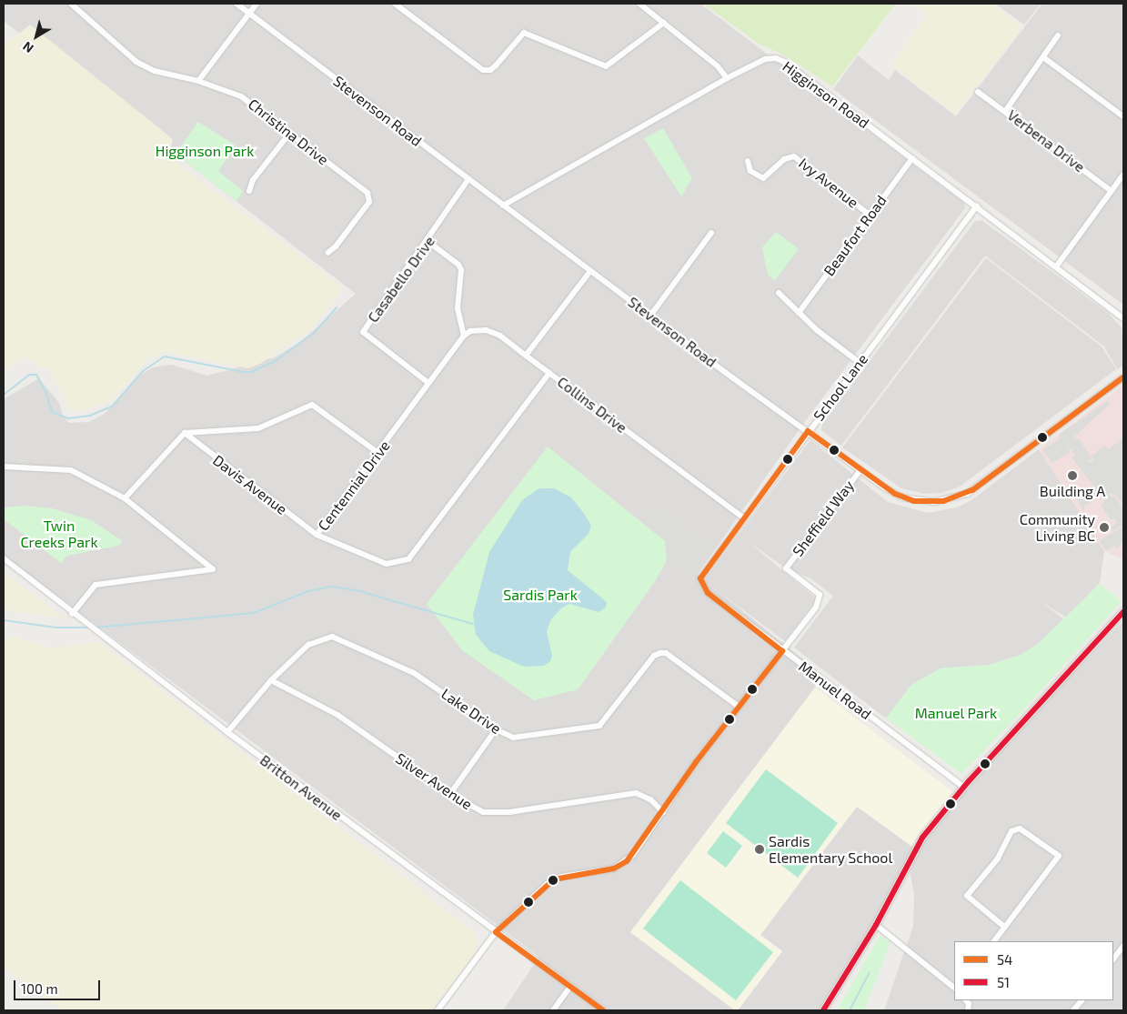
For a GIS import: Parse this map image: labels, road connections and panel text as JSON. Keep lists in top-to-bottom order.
{
  "streets": {
    "street": [
      "Higginson Road",
      "Stevenson Road",
      "Christina Drive",
      "Verbena Drive",
      "Ivy Avenue",
      "Beaufort Road",
      "Casabello Drive",
      "School Lane",
      "Collins Drive",
      "Davis Avenue",
      "Centennial Drive",
      "Sheffield Way",
      "Manuel Road",
      "Lake Drive",
      "Silver Avenue",
      "Britton Avenue"
    ]
  },
  "crossings": [
    ["Higginson Road", "Stevenson Road"],
    ["Higginson Road", "Beaufort Road"],
    ["Higginson Road", "School Lane"],
    ["Stevenson Road", "Casabello Drive"],
    ["Stevenson Road", "School Lane"],
    ["Stevenson Road", "Sheffield Way"],
    ["Ivy Avenue", "Beaufort Road"],
    ["Casabello Drive", "Centennial Drive"],
    ["School Lane", "Collins Drive"],
    ["School Lane", "Manuel Road"],
    ["Collins Drive", "Centennial Drive"],
    ["Davis Avenue", "Centennial Drive"],
    ["Sheffield Way", "Manuel Road"],
    ["Sheffield Way", "Lake Drive"],
    ["Sheffield Way", "Silver Avenue"],
    ["Sheffield Way", "Britton Avenue"],
    ["Lake Drive", "Silver Avenue"],
    ["Lake Drive", "Britton Avenue"]
  ],
  "parks": [
    "Higginson Park",
    "Twin Creeks Park",
    "Sardis Park",
    "Manuel Park"
  ],
  "places": ["Building A", "Community Living BC", "Sardis Elementary School"],
  "lines": ["transit line 54", "transit line 51"],
  "legend": ["54", "51"],
  "scale_bar": "100 m",
  "north": "bottom left"
}
